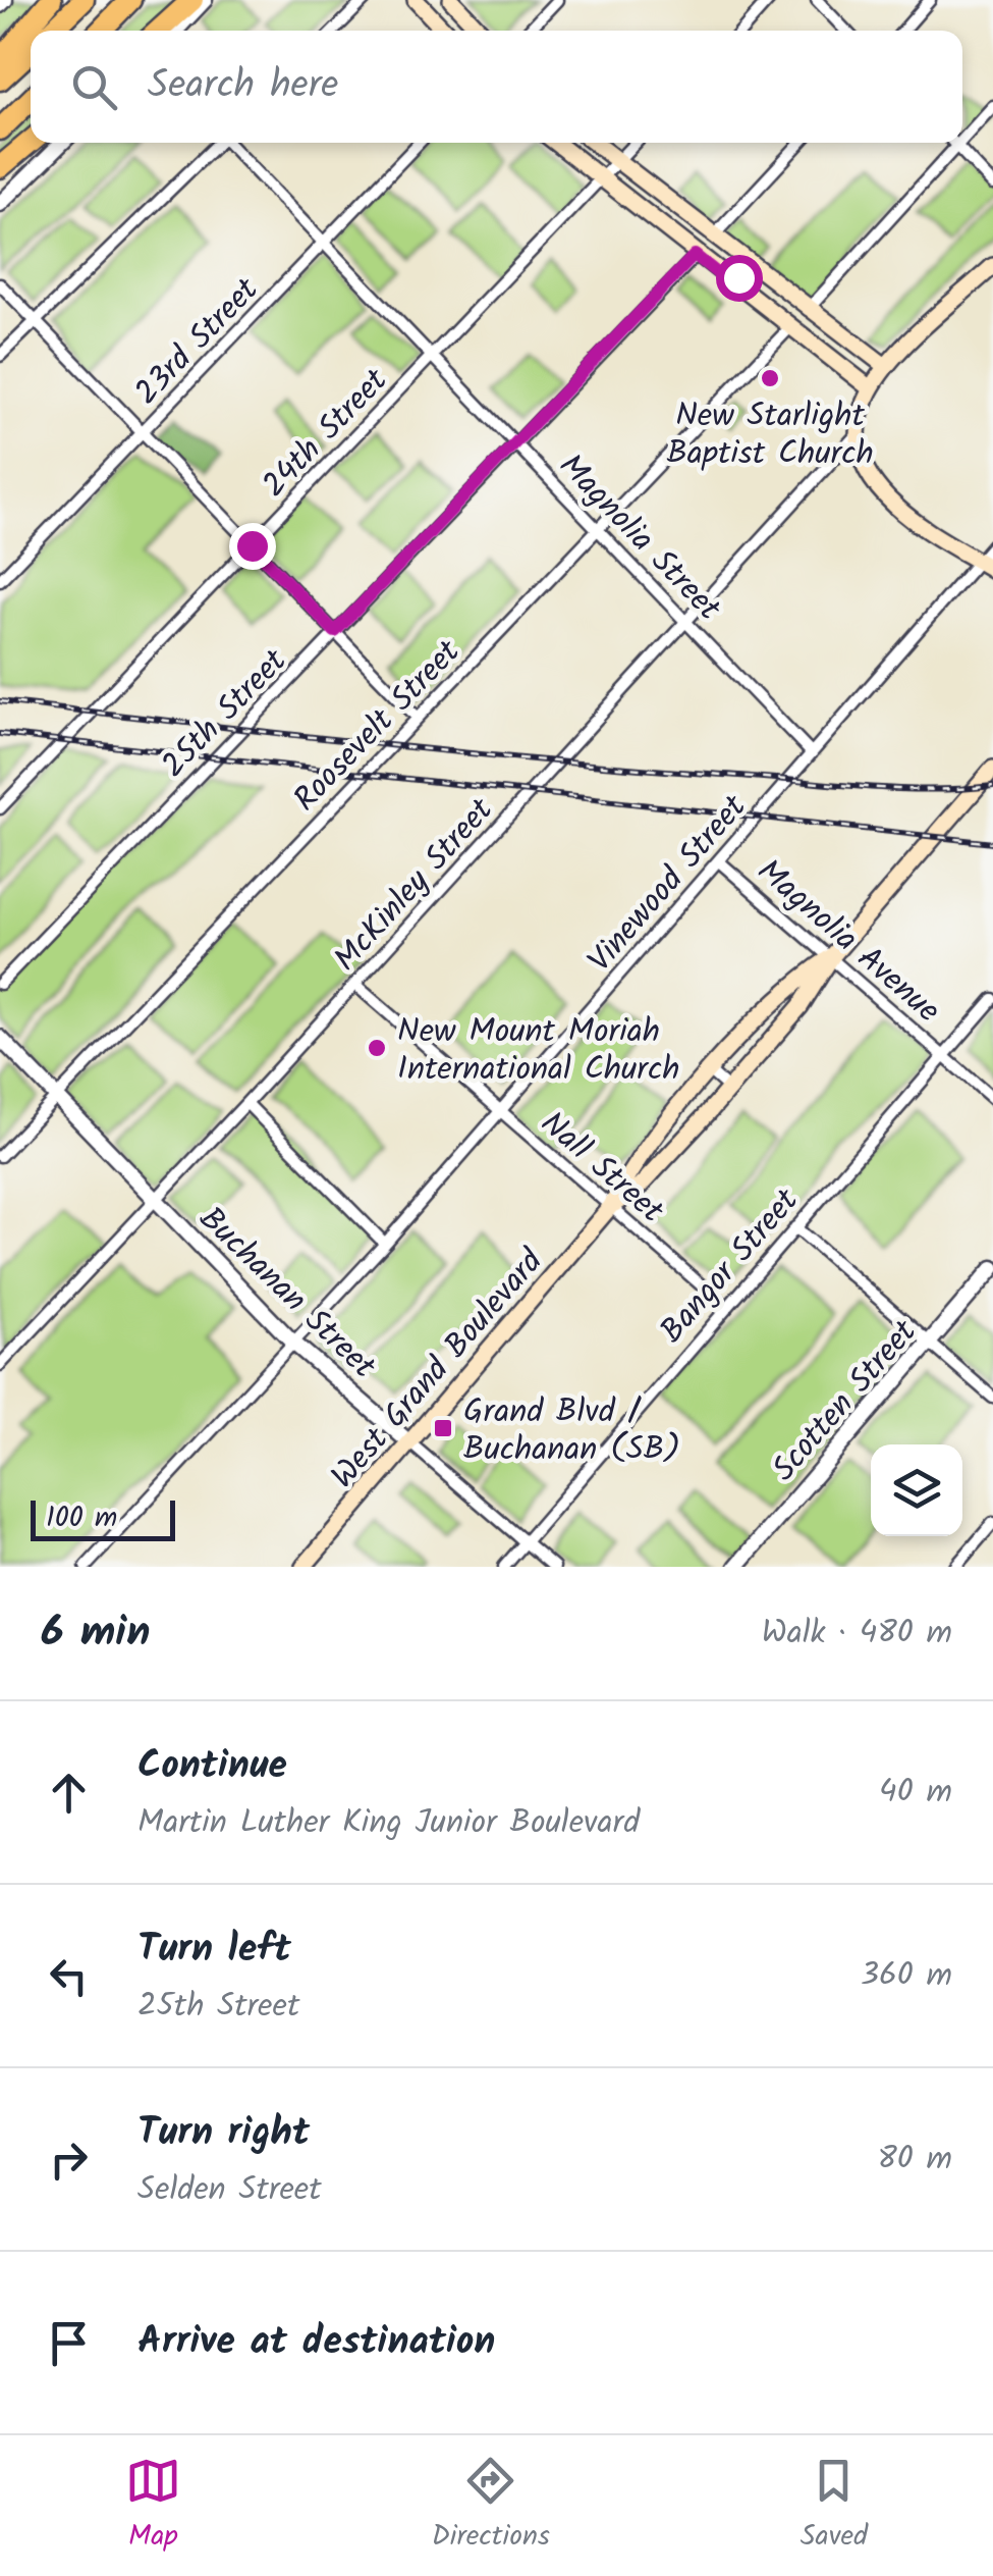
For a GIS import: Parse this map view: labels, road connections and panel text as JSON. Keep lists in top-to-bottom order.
{
  "streets": {
    "main road": ["West Grand Boulevard"],
    "street": [
      "23rd Street",
      "24th Street",
      "Magnolia Street",
      "25th Street",
      "Roosevelt Street",
      "Vinewood Street",
      "McKinley Street",
      "Magnolia Avenue",
      "Nall Street",
      "Bangor Street",
      "Buchanan Street",
      "Scotten Street"
    ]
  },
  "crossings": [
    ["23rd Street", "Magnolia Street"],
    ["24th Street", "Magnolia Street"],
    ["Magnolia Street", "25th Street"],
    ["Magnolia Street", "Roosevelt Street"],
    ["Magnolia Street", "Vinewood Street"],
    ["Magnolia Street", "McKinley Street"],
    ["Roosevelt Street", "Buchanan Street"],
    ["Vinewood Street", "Magnolia Avenue"],
    ["Vinewood Street", "Nall Street"],
    ["Vinewood Street", "Buchanan Street"],
    ["McKinley Street", "Nall Street"],
    ["McKinley Street", "Buchanan Street"],
    ["Magnolia Avenue", "Bangor Street"],
    ["Magnolia Avenue", "West Grand Boulevard"],
    ["Nall Street", "Bangor Street"],
    ["Nall Street", "West Grand Boulevard"],
    ["Bangor Street", "Buchanan Street"],
    ["Buchanan Street", "West Grand Boulevard"]
  ],
  "places": {
    "other": ["New Starlight Baptist Church", "New Mount Moriah International Church"],
    "transit": ["Grand Blvd / Buchanan (SB)"]
  },
  "scale_bar": "100 m",
  "page": {
    "search": "Search here",
    "scale": "100 m",
    "heading": ["6 min", "Walk · 480 m"],
    "list": [
      ["Continue", "Martin Luther King Junior Boulevard", "40 m"],
      ["Turn left", "25th Street", "360 m"],
      ["Turn right", "Selden Street", "80 m"],
      "Arrive at destination"
    ],
    "nav": ["Map", "Directions", "Saved"]
  }
}
